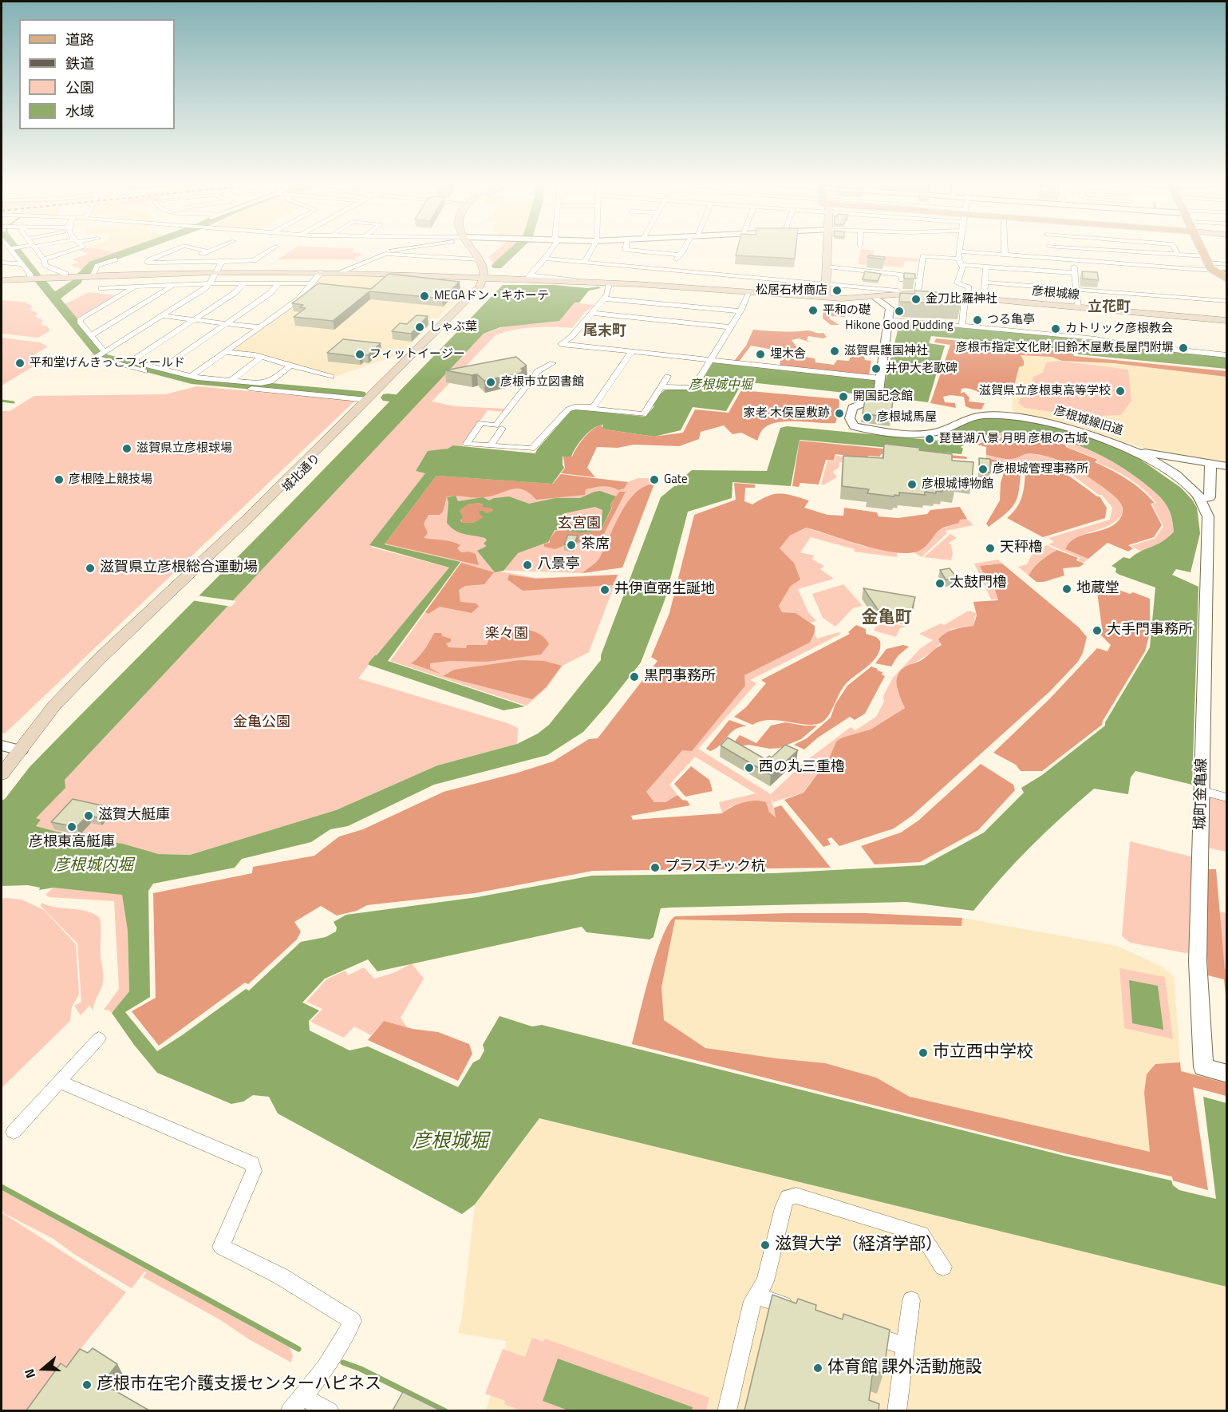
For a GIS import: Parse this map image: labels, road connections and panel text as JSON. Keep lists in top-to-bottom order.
{
  "streets": {
    "main road": ["彦根城線", "城北通り"],
    "street": ["彦根城線旧道", "城町金亀線"]
  },
  "crossings": [
    ["彦根城線", "城北通り"],
    ["彦根城線旧道", "城町金亀線"]
  ],
  "districts": ["立花町", "尾末町", "金亀町"],
  "water": ["彦根城中堀", "彦根城内堀", "彦根城堀"],
  "parks": ["玄宮園", "楽々園", "金亀公園"],
  "places": [
    "松居石材商店",
    "MEGAドン・キホーテ",
    "金刀比羅神社",
    "平和の礎",
    "Hikone Good Pudding",
    "つる亀亭",
    "しゃぶ葉",
    "カトリック彦根教会",
    "彦根市指定文化財 旧鈴木屋敷長屋門附塀",
    "滋賀県護国神社",
    "フィットイージー",
    "埋木舎",
    "平和堂げんきっこフィールド",
    "井伊大老歌碑",
    "彦根市立図書館",
    "滋賀県立彦根東高等学校",
    "開国記念館",
    "家老 木俣屋敷跡",
    "彦根城馬屋",
    "琵琶湖八景 月明 彦根の古城",
    "滋賀県立彦根球場",
    "彦根城管理事務所",
    "彦根陸上競技場",
    "Gate",
    "彦根城博物館",
    "茶席",
    "天秤櫓",
    "八景亭",
    "滋賀県立彦根総合運動場",
    "太鼓門櫓",
    "地蔵堂",
    "井伊直弼生誕地",
    "大手門事務所",
    "黒門事務所",
    "西の丸三重櫓",
    "滋賀大艇庫",
    "彦根東高艇庫",
    "プラスチック杭",
    "市立西中学校",
    "滋賀大学（経済学部）",
    "体育館 課外活動施設",
    "彦根市在宅介護支援センターハピネス"
  ],
  "legend": [
    "道路",
    "鉄道",
    "公園",
    "水域"
  ],
  "north": "left"
}
